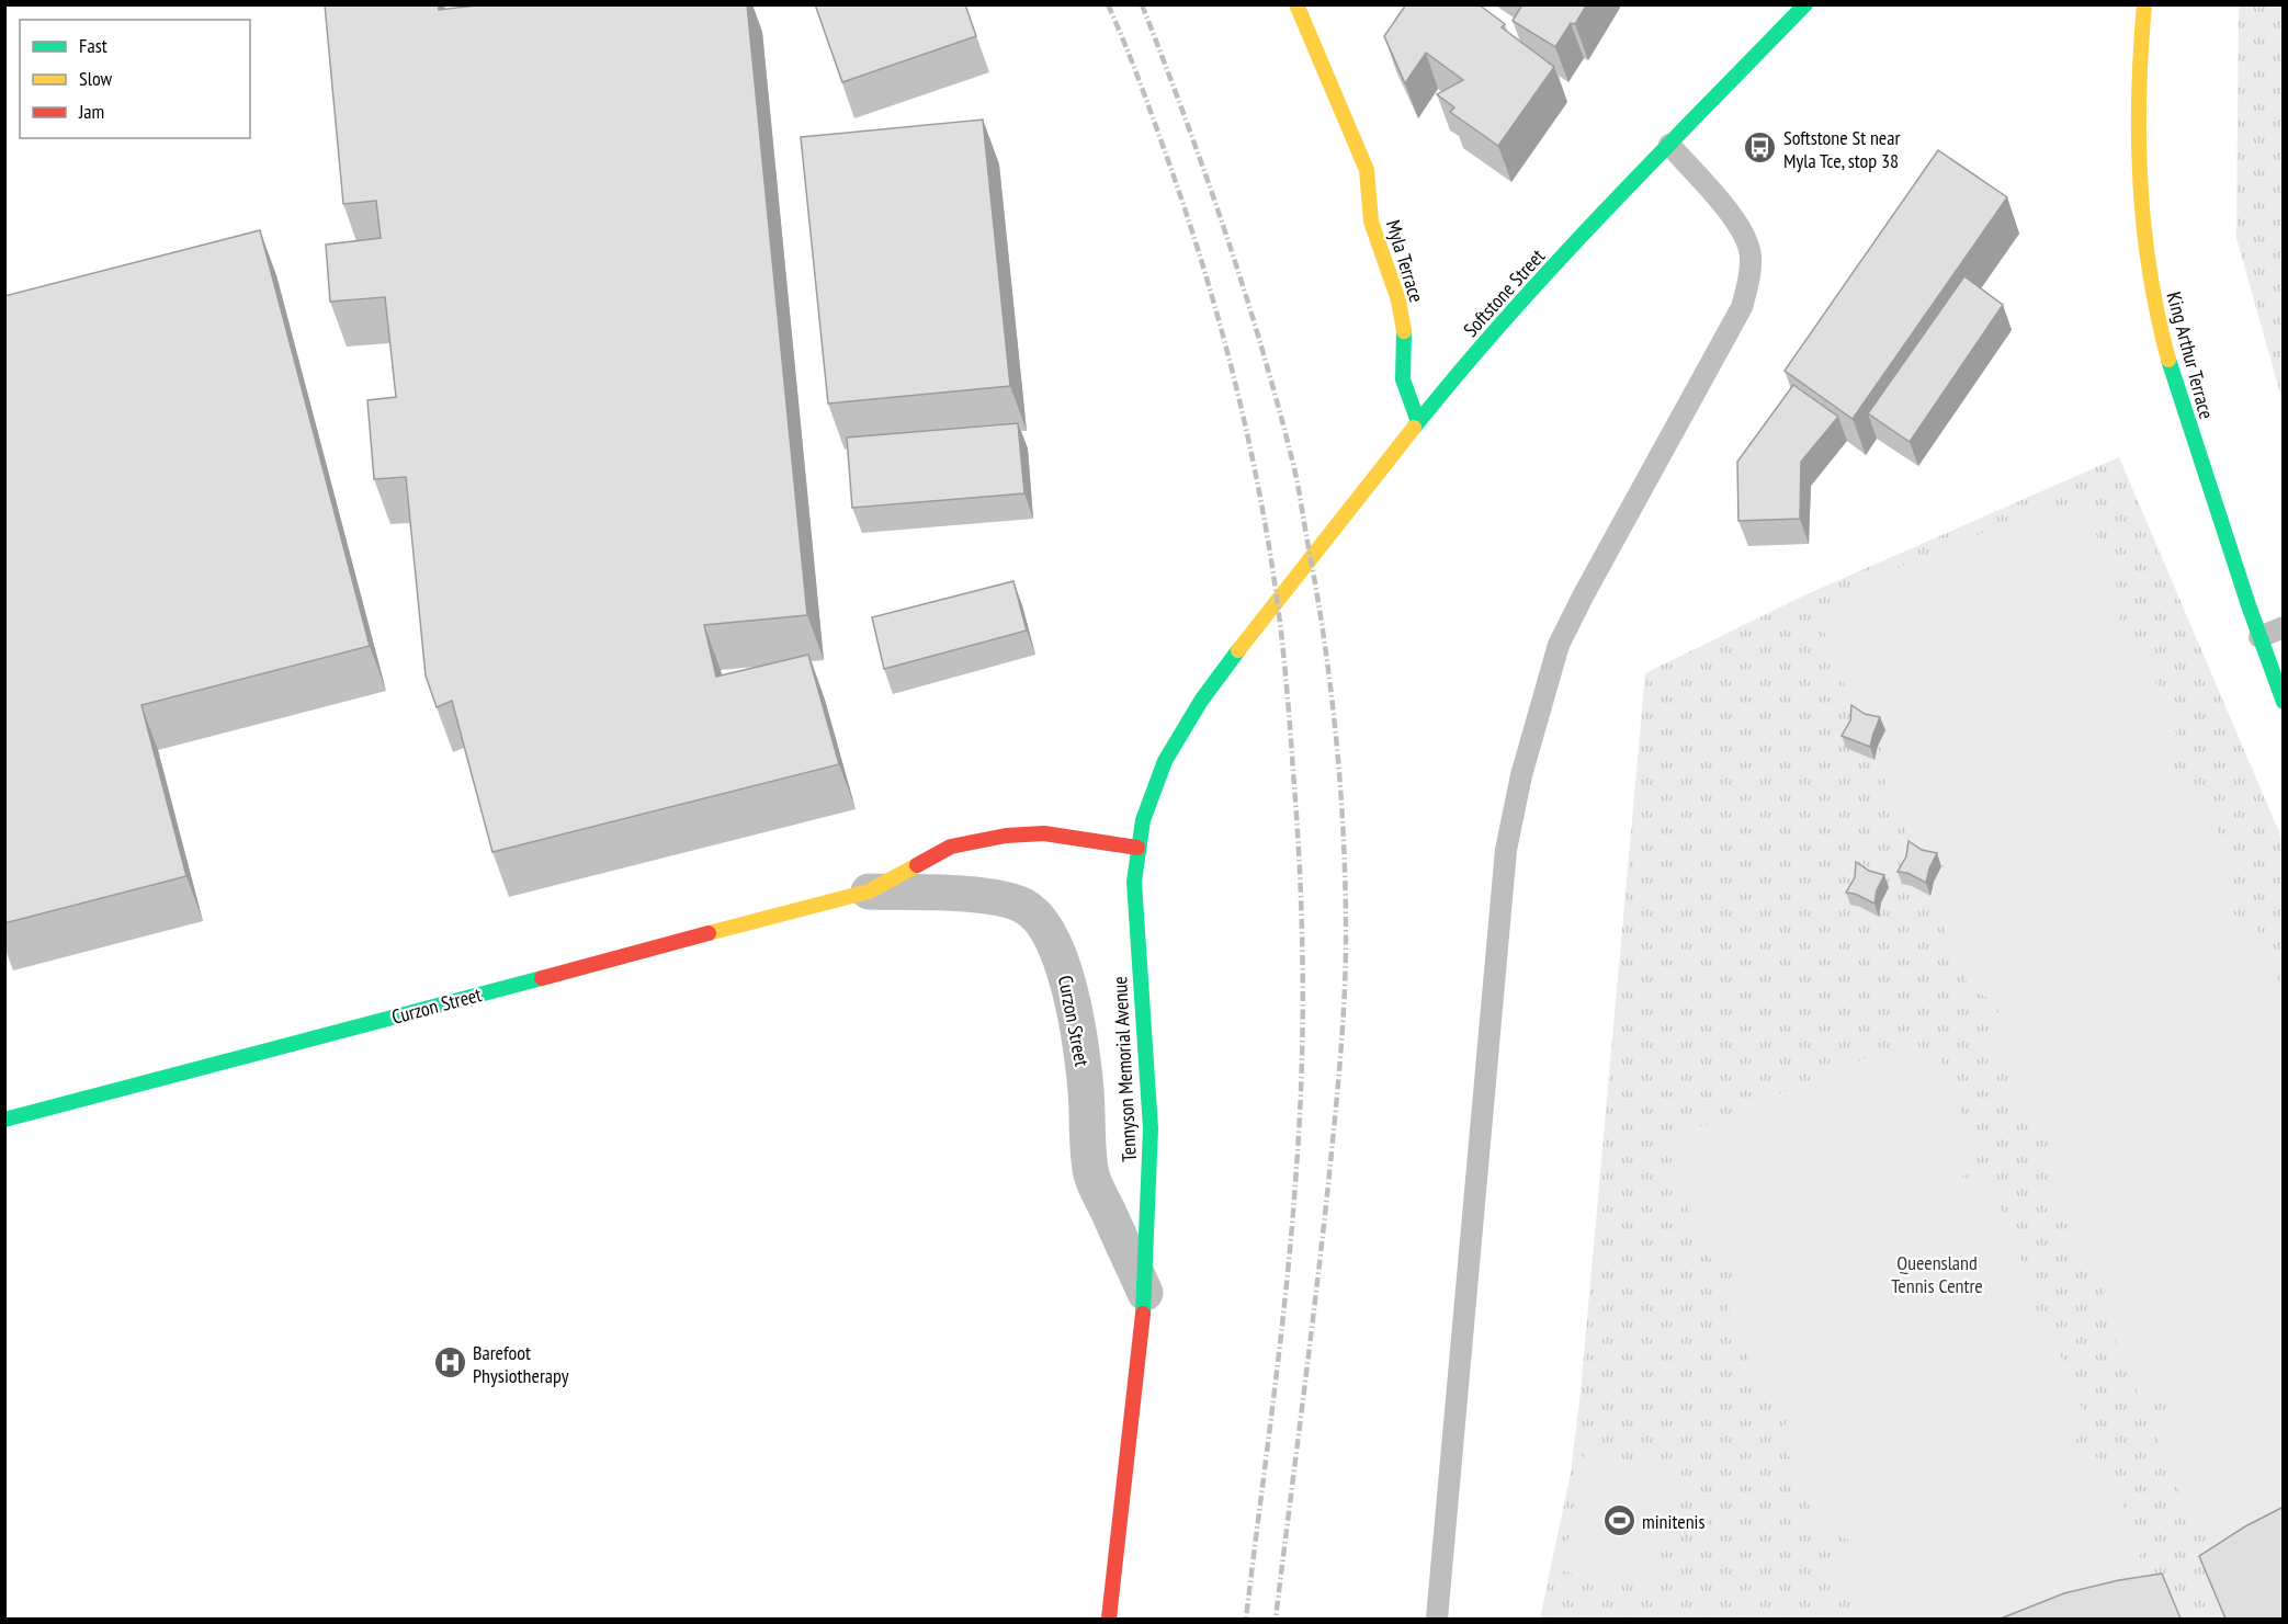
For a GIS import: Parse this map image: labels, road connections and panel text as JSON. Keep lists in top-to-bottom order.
{
  "streets": {
    "street": [
      "Myla Terrace",
      "Softstone Street",
      "King Arthur Terrace",
      "Curzon Street",
      "Tennyson Memorial Avenue"
    ]
  },
  "crossings": [
    ["Myla Terrace", "Softstone Street"],
    ["Softstone Street", "Tennyson Memorial Avenue"],
    ["Curzon Street", "Tennyson Memorial Avenue"]
  ],
  "parks": ["Queensland Tennis Centre"],
  "places": {
    "bus stop": ["Softstone St near Myla Tce, stop 38"],
    "hospital": ["Barefoot Physiotherapy"],
    "sports": ["minitenis"]
  },
  "legend": ["Fast", "Slow", "Jam"]
}
